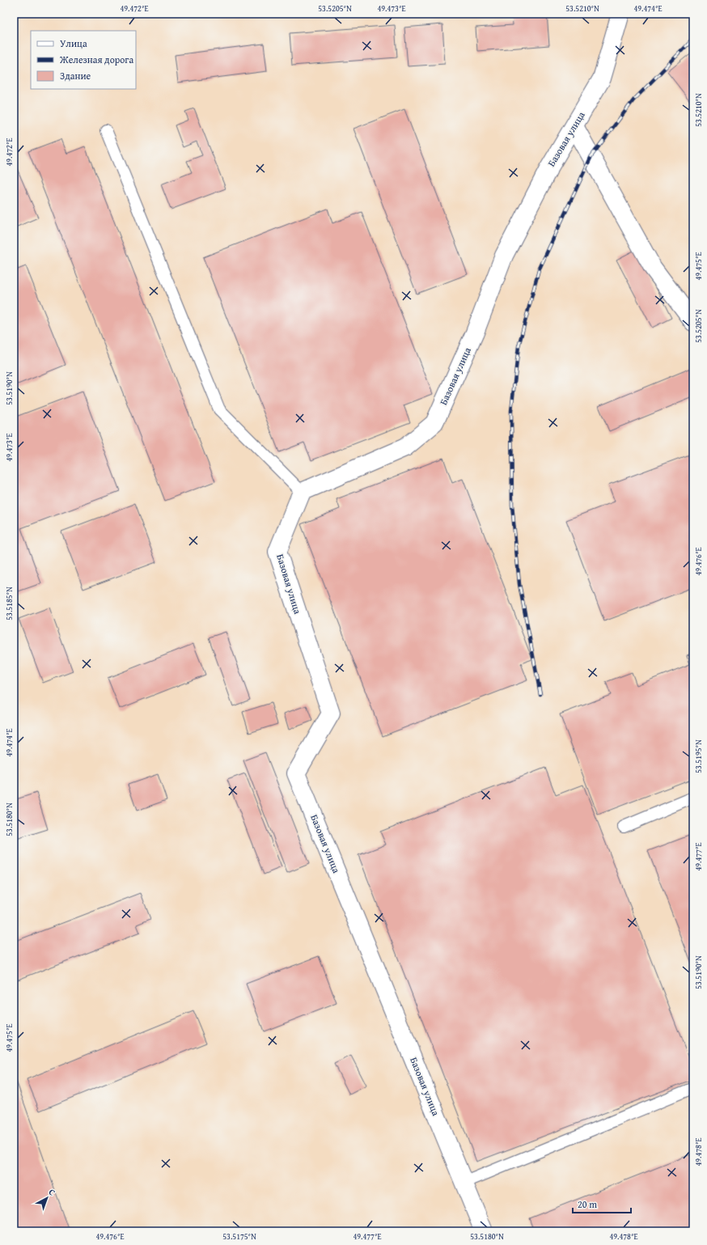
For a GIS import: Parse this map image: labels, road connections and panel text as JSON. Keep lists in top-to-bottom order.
{
  "streets": {
    "street": ["Базовая улица"]
  },
  "legend": ["Улица", "Железная дорога", "Здание"],
  "scale_bar": "20 m",
  "north": "top right",
  "coordinates": [
    "49.472°E",
    "53.5205°N",
    "49.473°E",
    "53.5210°N",
    "49.474°E",
    "49.475°E",
    "53.5190°N",
    "49.476°E",
    "53.5185°N",
    "53.5195°N",
    "53.5180°N",
    "49.477°E",
    "49.478°E",
    "53.5175°N"
  ]
}
